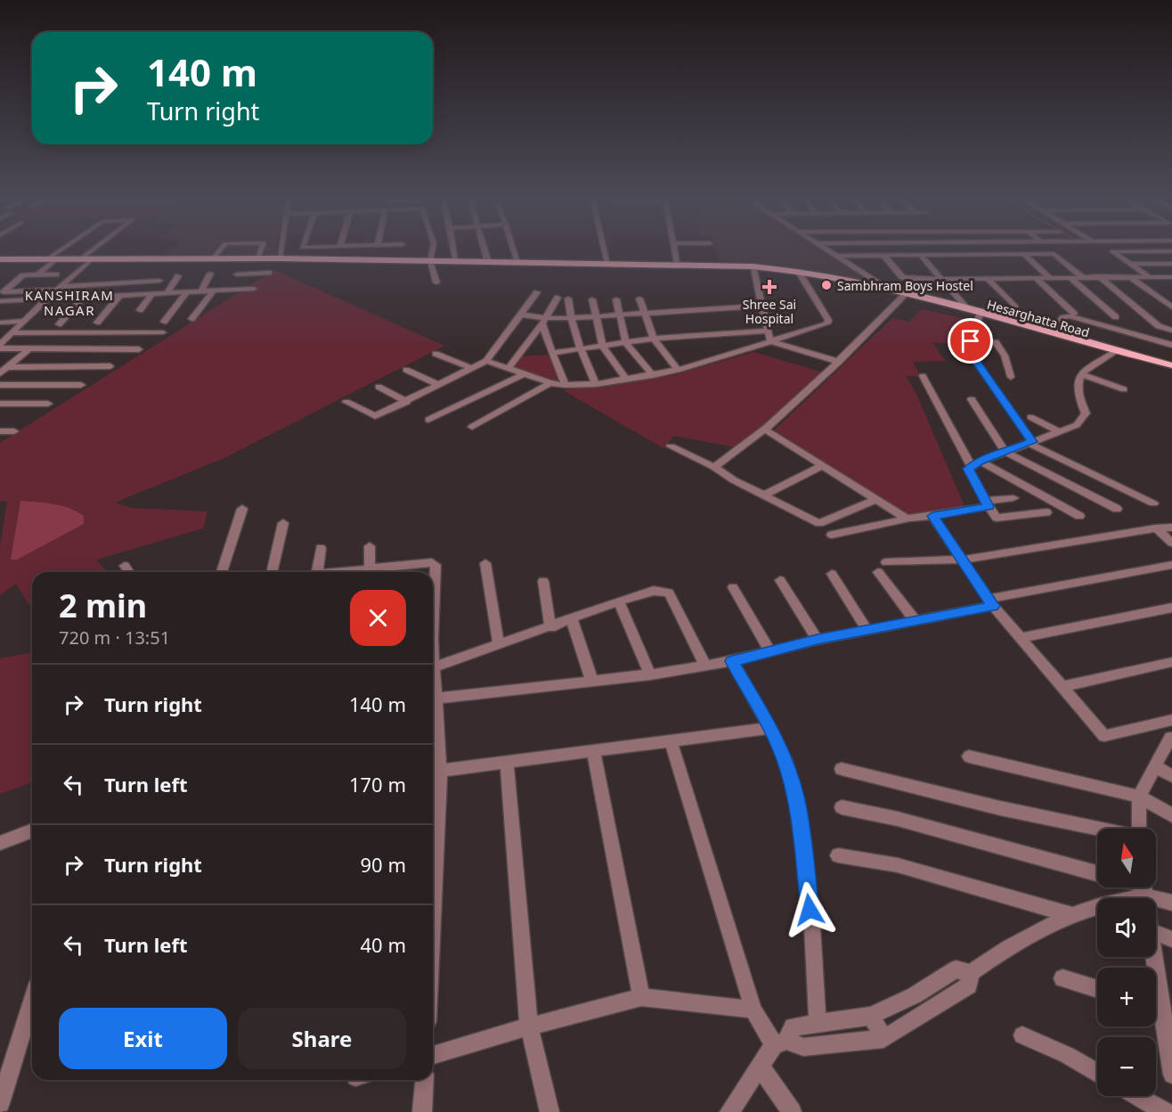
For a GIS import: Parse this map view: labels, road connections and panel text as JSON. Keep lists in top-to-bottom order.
{
  "streets": {
    "main road": ["Hesarghatta Road"]
  },
  "districts": ["KANSHIRAM NAGAR"],
  "places": {
    "other": ["Sambhram Boys Hostel"],
    "health": ["Shree Sai Hospital"]
  },
  "north": "top",
  "page": {
    "turn": ["140 m", "Turn right"],
    "heading": ["2 min", "720 m · 13:51"],
    "list": [
      {
        "name": "Turn right",
        "value": "140 m"
      },
      {
        "name": "Turn left",
        "value": "170 m"
      },
      {
        "name": "Turn right",
        "value": "90 m"
      },
      {
        "name": "Turn left",
        "value": "40 m"
      }
    ],
    "map_buttons": ["+", "−"],
    "buttons": ["Exit", "Share"]
  }
}
